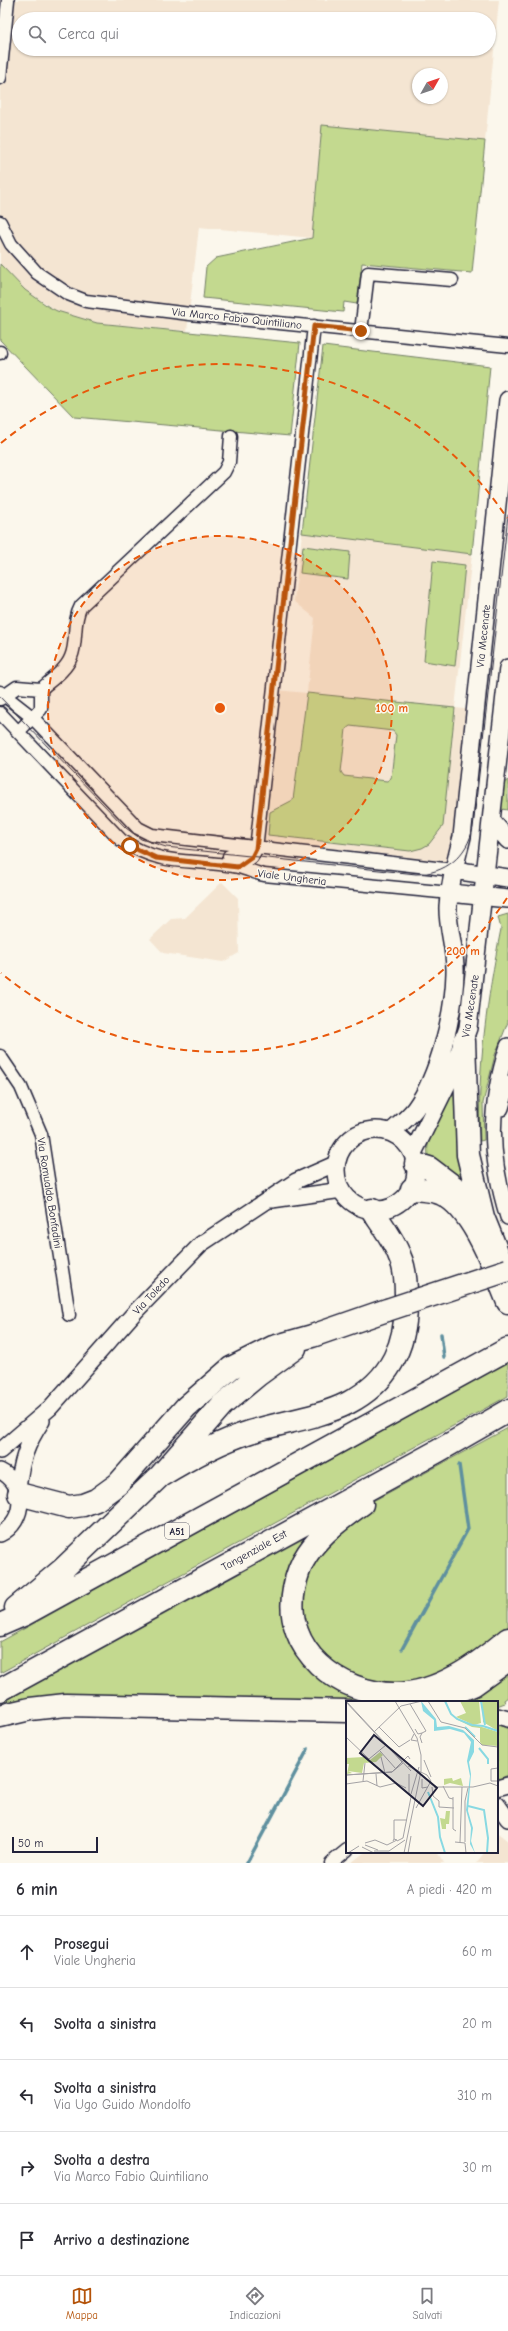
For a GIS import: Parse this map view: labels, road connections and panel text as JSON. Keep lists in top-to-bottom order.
{
  "streets": {
    "highway": ["A51", "Tangenziale Est"],
    "main road": ["Via Mecenate"],
    "street": [
      "Via Marco Fabio Quintiliano",
      "Viale Ungheria",
      "Via Romualdo Bonfadini",
      "Via Toledo"
    ]
  },
  "crossings": [
    ["Via Mecenate", "Viale Ungheria"]
  ],
  "scale_bar": "50 m",
  "north": "top right",
  "page": {
    "search": "Cerca qui",
    "scale": "50 m",
    "heading": ["6 min", "A piedi · 420 m"],
    "list": [
      ["Prosegui", "Viale Ungheria", "60 m"],
      ["Svolta a sinistra", "20 m"],
      ["Svolta a sinistra", "Via Ugo Guido Mondolfo", "310 m"],
      ["Svolta a destra", "Via Marco Fabio Quintiliano", "30 m"],
      "Arrivo a destinazione"
    ],
    "nav": ["Mappa", "Indicazioni", "Salvati"]
  },
  "rings": ["100 m", "200 m"]
}
